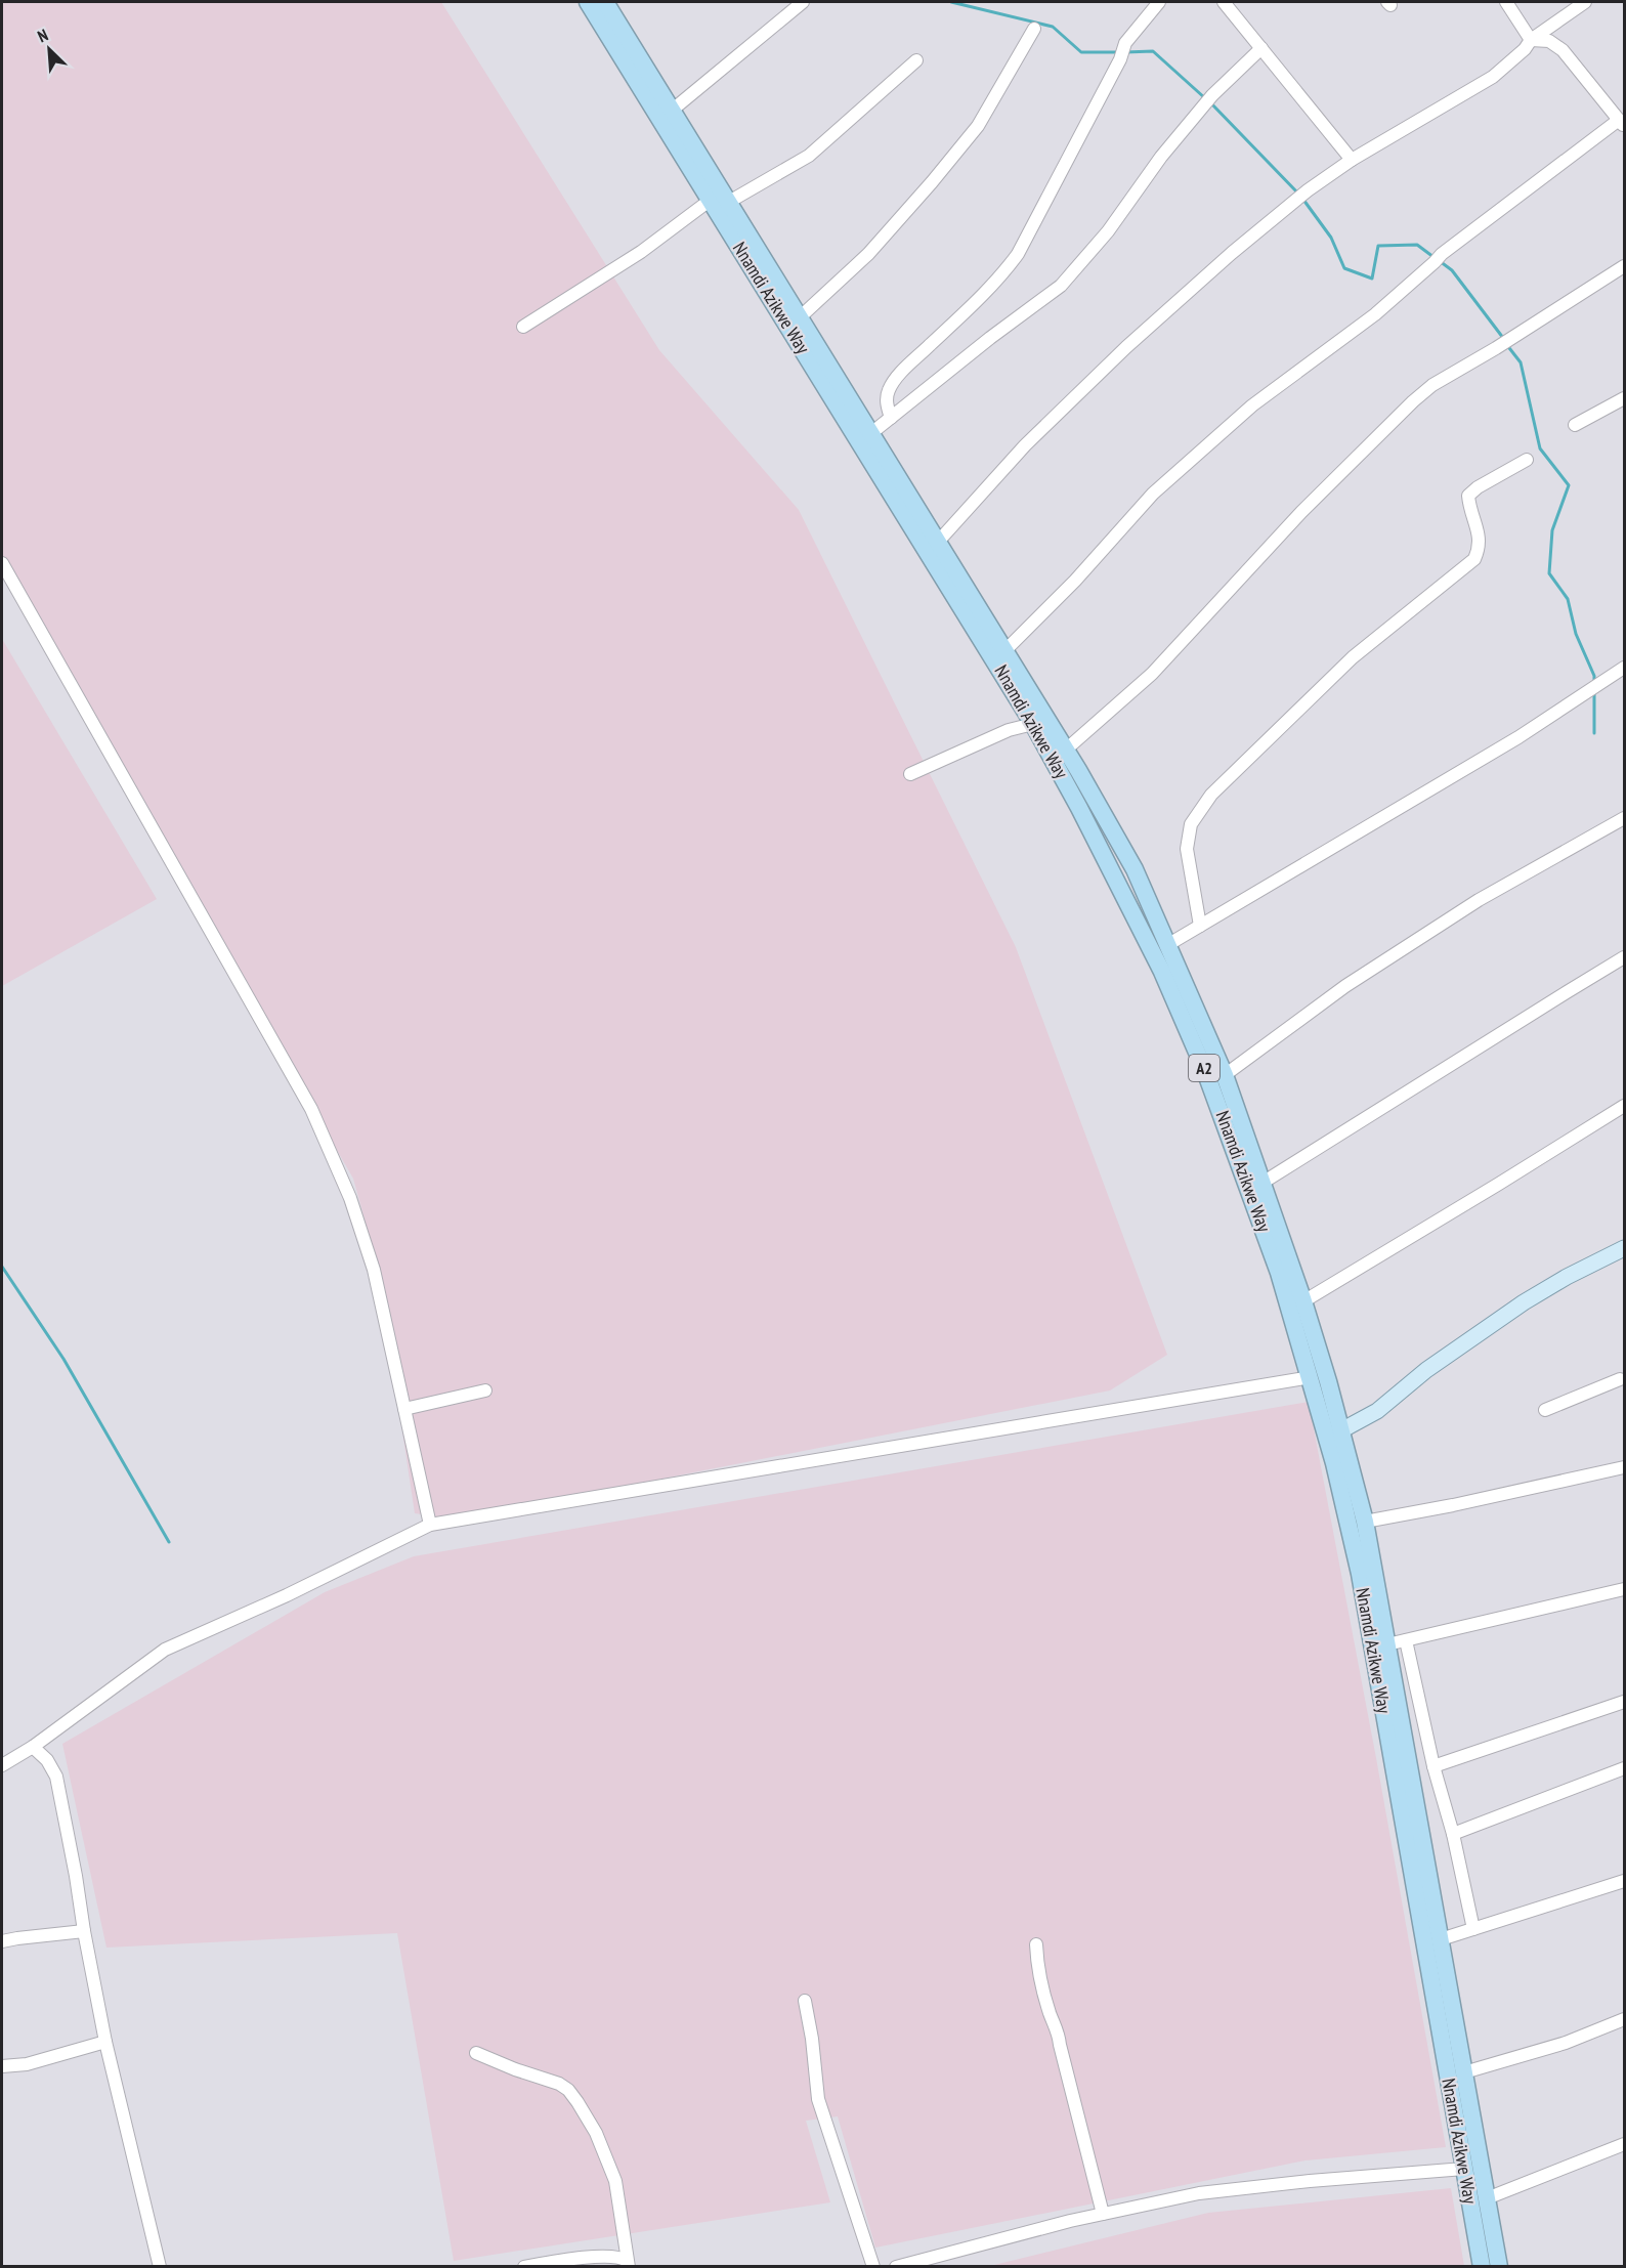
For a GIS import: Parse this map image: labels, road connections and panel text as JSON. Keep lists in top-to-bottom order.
{
  "streets": {
    "highway": ["Nnamdi Azikwe Way", "A2"]
  },
  "north": "top left"
}
